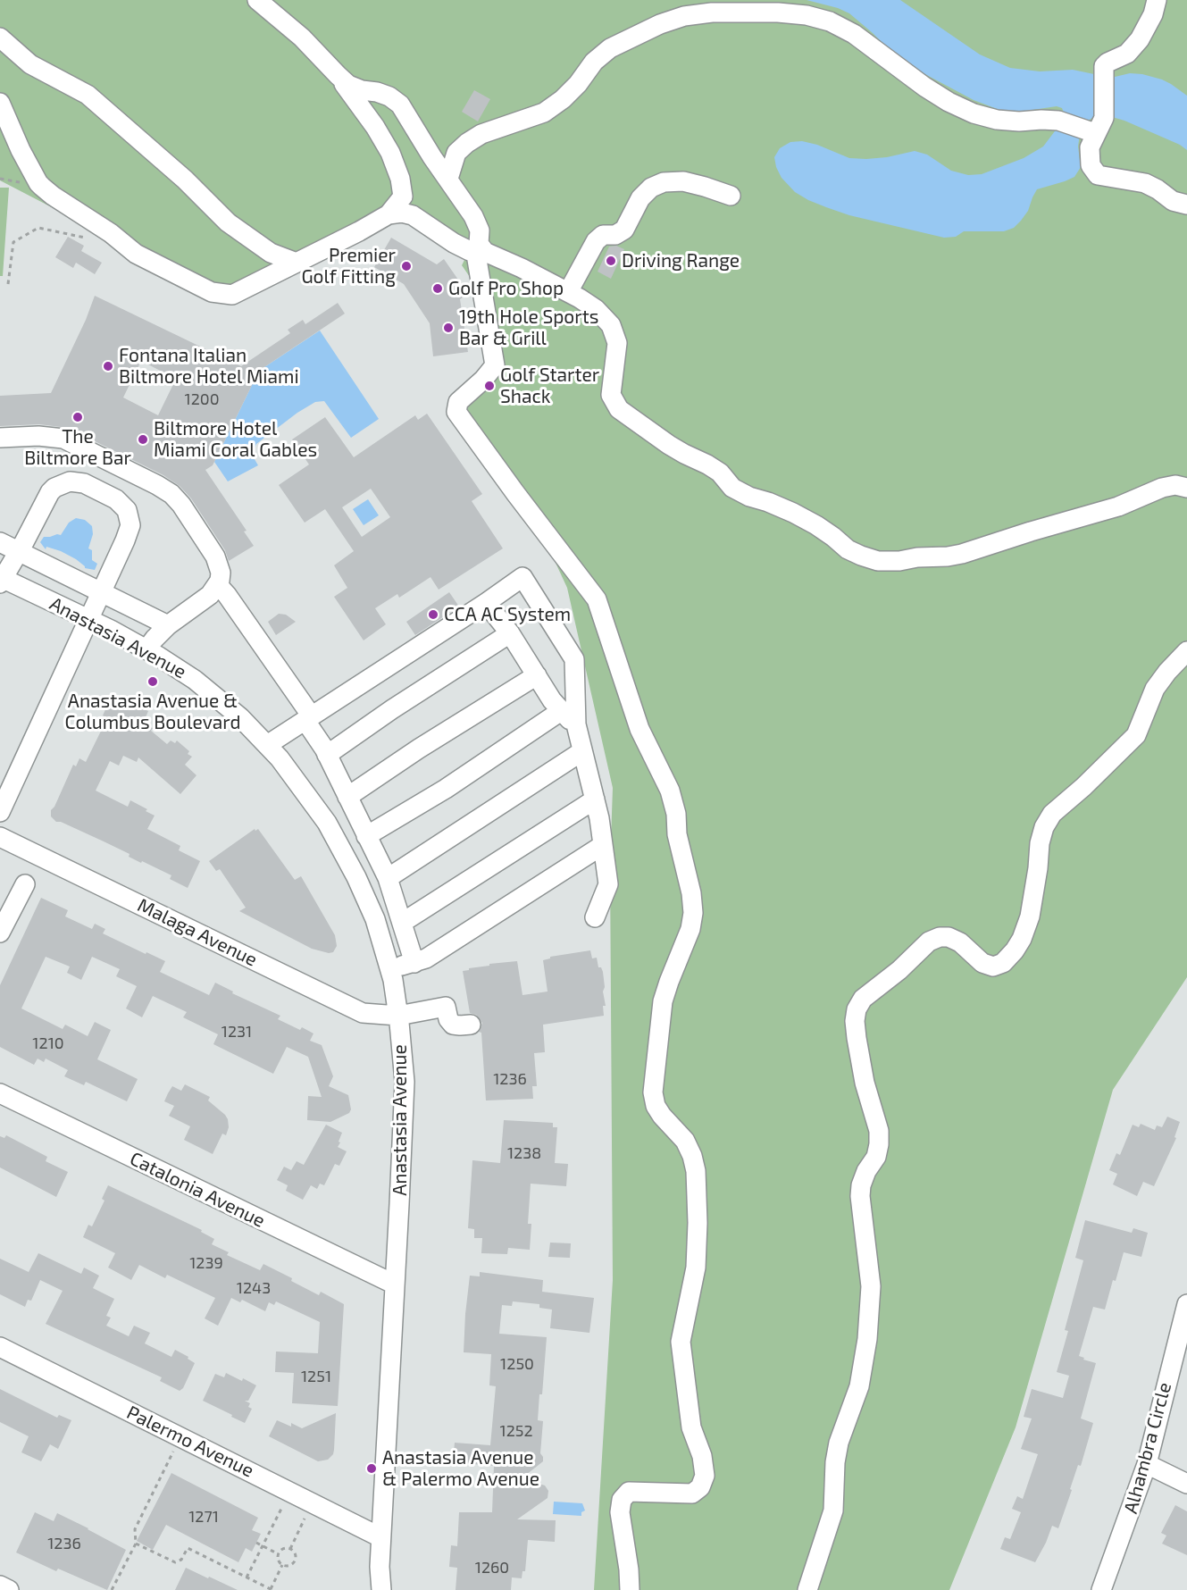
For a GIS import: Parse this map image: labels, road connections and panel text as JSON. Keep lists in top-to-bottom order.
{
  "streets": {
    "street": [
      "Anastasia Avenue",
      "Malaga Avenue",
      "Catalonia Avenue",
      "Palermo Avenue",
      "Alhambra Circle"
    ]
  },
  "crossings": [
    ["Anastasia Avenue", "Malaga Avenue"],
    ["Anastasia Avenue", "Catalonia Avenue"],
    ["Anastasia Avenue", "Palermo Avenue"]
  ],
  "places": [
    "Driving Range",
    "Premier Golf Fitting",
    "Golf Pro Shop",
    "19th Hole Sports Bar & Grill",
    "Fontana Italian Biltmore Hotel Miami",
    "Golf Starter Shack",
    "The Biltmore Bar",
    "Biltmore Hotel Miami Coral Gables",
    "CCA AC System",
    "Anastasia Avenue & Columbus Boulevard",
    "Anastasia Avenue & Palermo Avenue"
  ],
  "house_numbers": [
    "1200",
    "1231",
    "1210",
    "1236",
    "1238",
    "1239",
    "1243",
    "1250",
    "1251",
    "1252",
    "1271",
    "1236",
    "1260"
  ]
}
